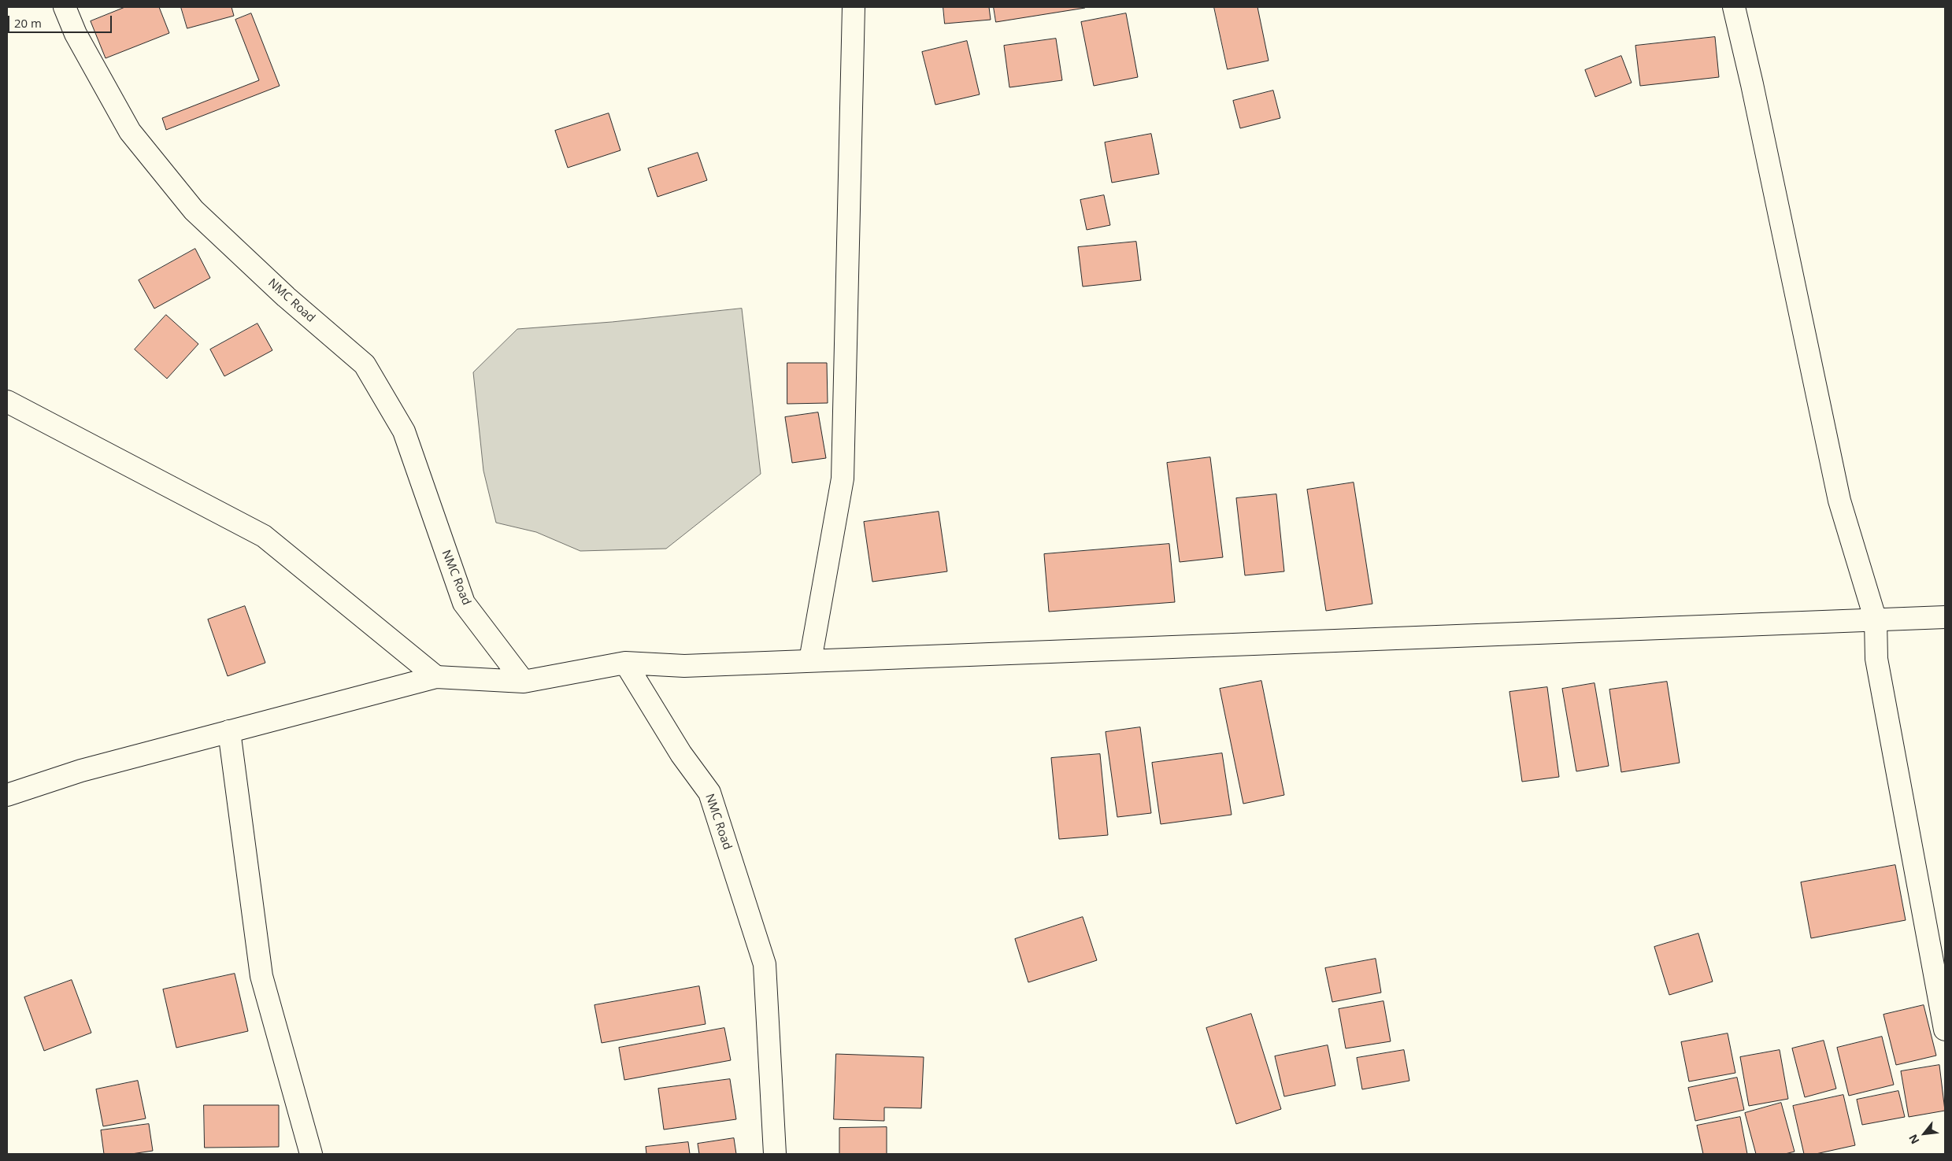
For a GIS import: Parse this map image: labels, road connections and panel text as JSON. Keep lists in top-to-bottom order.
{
  "streets": {
    "street": ["NMC Road"]
  },
  "scale_bar": "20 m",
  "north": "bottom left"
}
